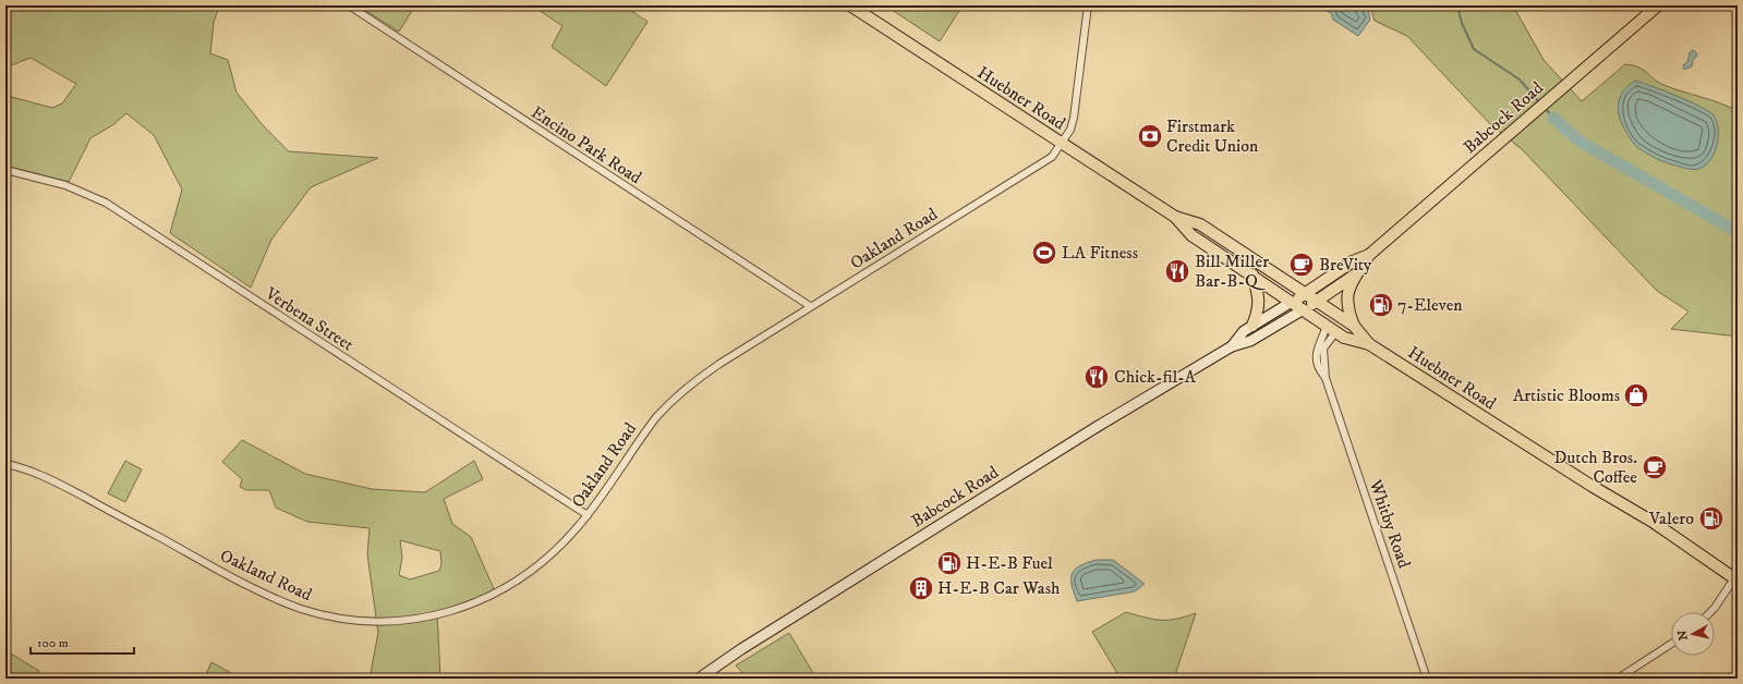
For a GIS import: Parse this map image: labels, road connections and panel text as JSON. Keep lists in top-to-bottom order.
{
  "streets": {
    "main road": ["Huebner Road", "Babcock Road"],
    "street": [
      "Encino Park Road",
      "Oakland Road",
      "Verbena Street",
      "Whitby Road"
    ]
  },
  "crossings": [
    ["Huebner Road", "Babcock Road"],
    ["Huebner Road", "Oakland Road"],
    ["Huebner Road", "Whitby Road"],
    ["Encino Park Road", "Oakland Road"],
    ["Oakland Road", "Verbena Street"]
  ],
  "places": {
    "bank": ["Firstmark Credit Union"],
    "sports": ["LA Fitness"],
    "cafe": ["BreVity", "Dutch Bros. Coffee"],
    "restaurant": ["Bill Miller Bar-B-Q", "Chick-fil-A"],
    "fuel station": ["7-Eleven", "Valero", "H-E-B Fuel"],
    "shop": ["Artistic Blooms"],
    "building": ["H-E-B Car Wash"]
  },
  "scale_bar": "100 m",
  "north": "left"
}
